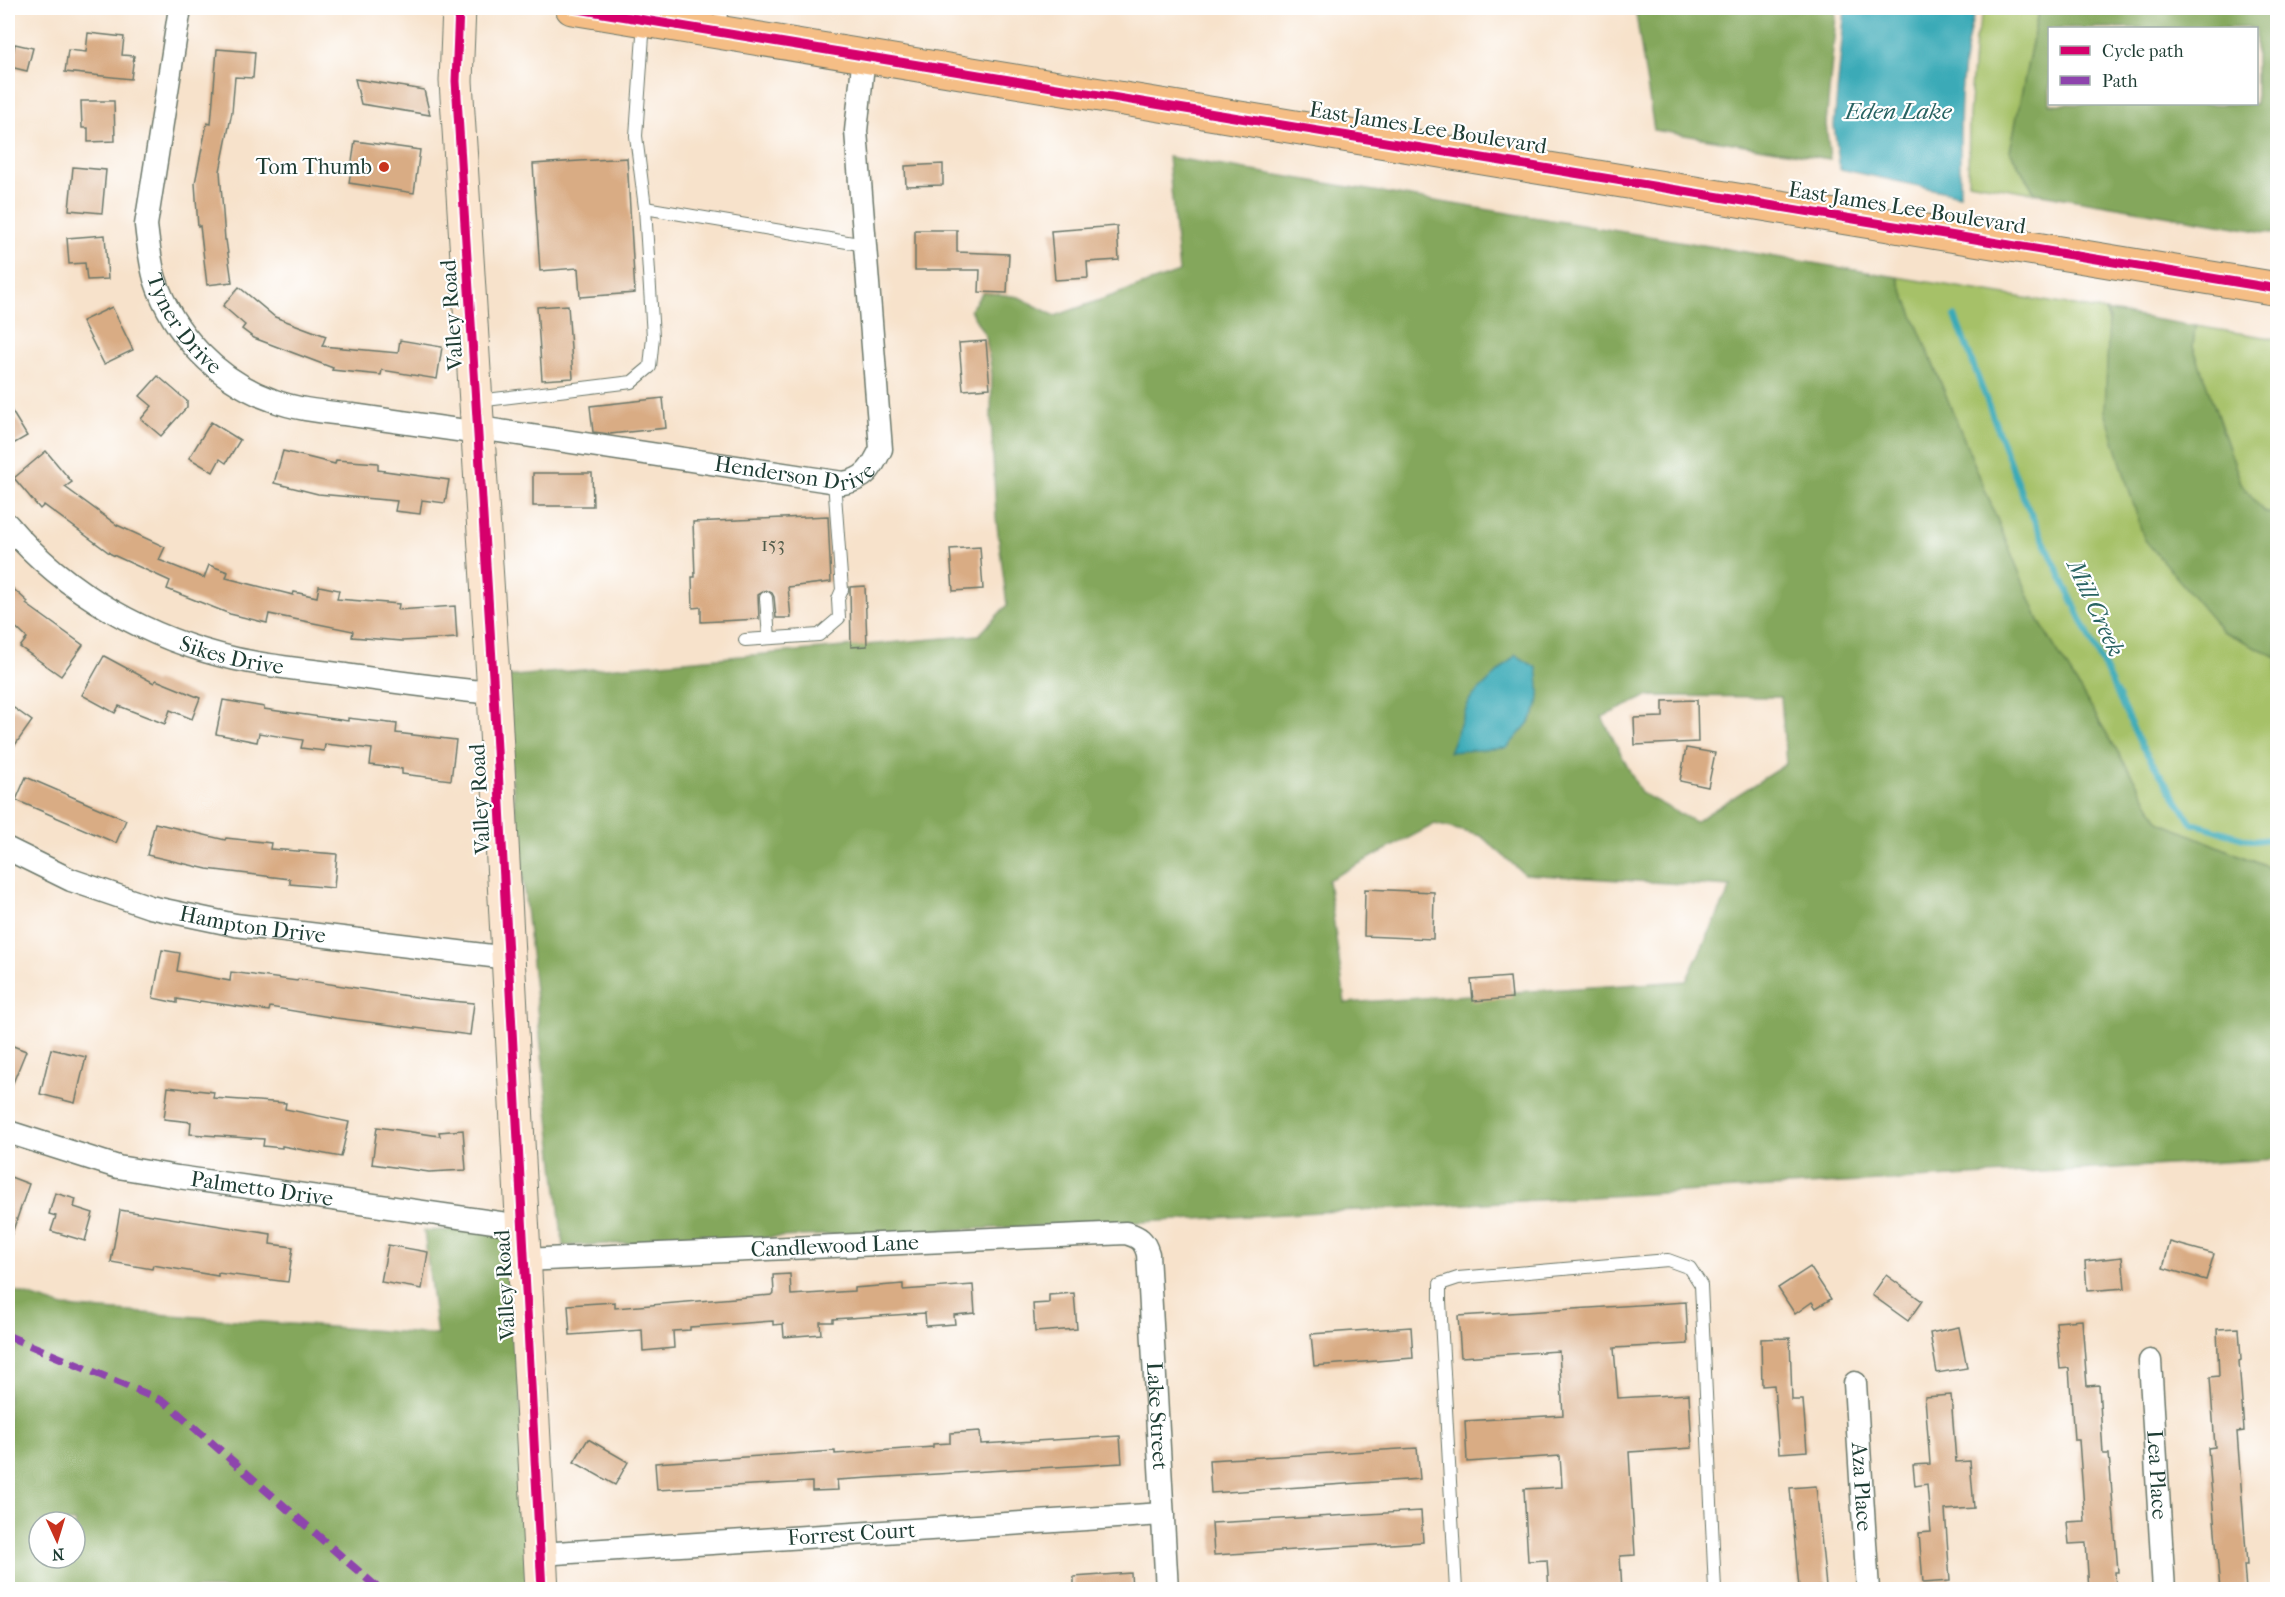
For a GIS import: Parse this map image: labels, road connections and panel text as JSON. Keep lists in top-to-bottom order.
{
  "streets": {
    "main road": ["East James Lee Boulevard"],
    "street": [
      "Valley Road",
      "Tyner Drive",
      "Henderson Drive",
      "Sikes Drive",
      "Hampton Drive",
      "Palmetto Drive",
      "Candlewood Lane",
      "Lake Street",
      "Lea Place",
      "Aza Place",
      "Forrest Court"
    ]
  },
  "crossings": [
    ["East James Lee Boulevard", "Henderson Drive"],
    ["Valley Road", "Tyner Drive"],
    ["Valley Road", "Henderson Drive"],
    ["Valley Road", "Sikes Drive"],
    ["Valley Road", "Hampton Drive"],
    ["Valley Road", "Palmetto Drive"],
    ["Valley Road", "Candlewood Lane"],
    ["Valley Road", "Forrest Court"],
    ["Tyner Drive", "Henderson Drive"],
    ["Candlewood Lane", "Lake Street"],
    ["Lake Street", "Forrest Court"]
  ],
  "water": ["Eden Lake", "Mill Creek"],
  "places": ["Tom Thumb"],
  "house_numbers": ["153"],
  "legend": ["Cycle path", "Path"],
  "north": "bottom"
}
